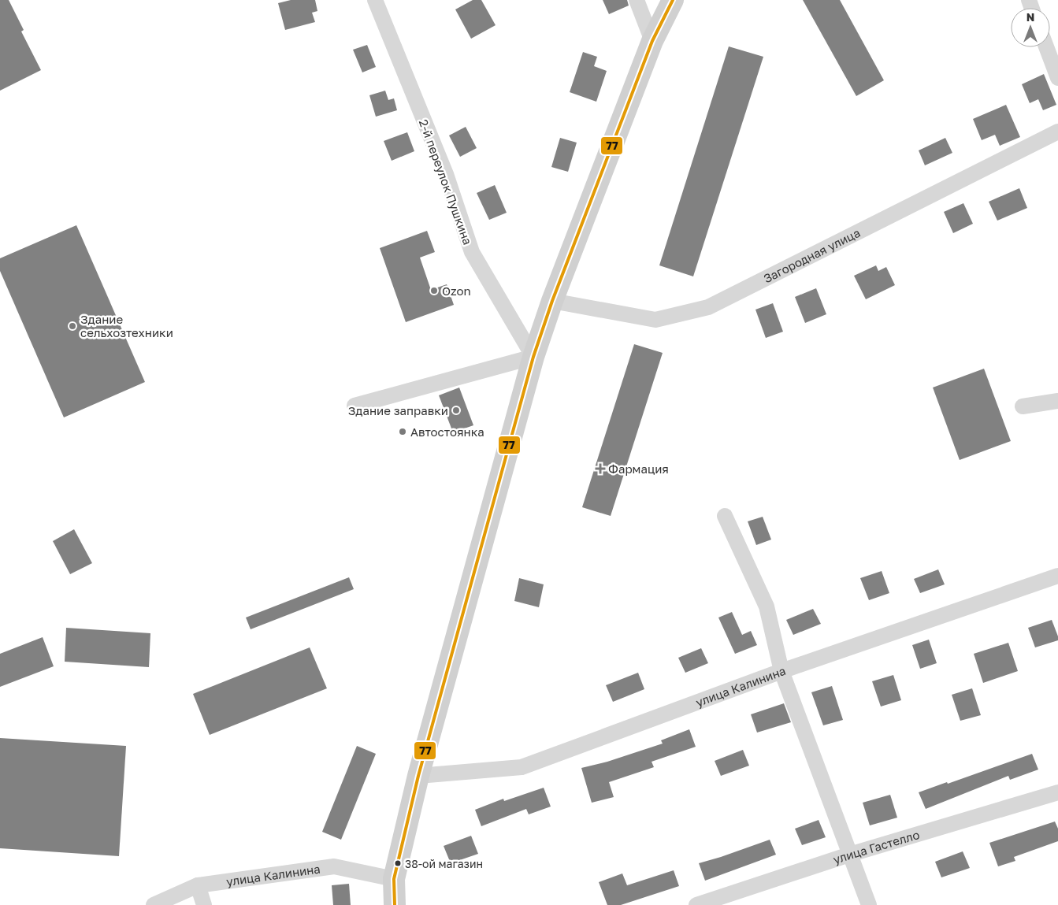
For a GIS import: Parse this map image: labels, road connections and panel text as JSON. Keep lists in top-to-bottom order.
{
  "streets": {
    "street": [
      "2-й переулок Пушкина",
      "Загородная улица",
      "улица Калинина",
      "улица Гастелло"
    ]
  },
  "places": {
    "other": [
      "Ozon",
      "Здание сельхозтехники",
      "Здание заправки",
      "Автостоянка",
      "38-ой магазин"
    ],
    "health": ["Фармация"]
  },
  "lines": ["transit line 77"],
  "north": "top"
}
